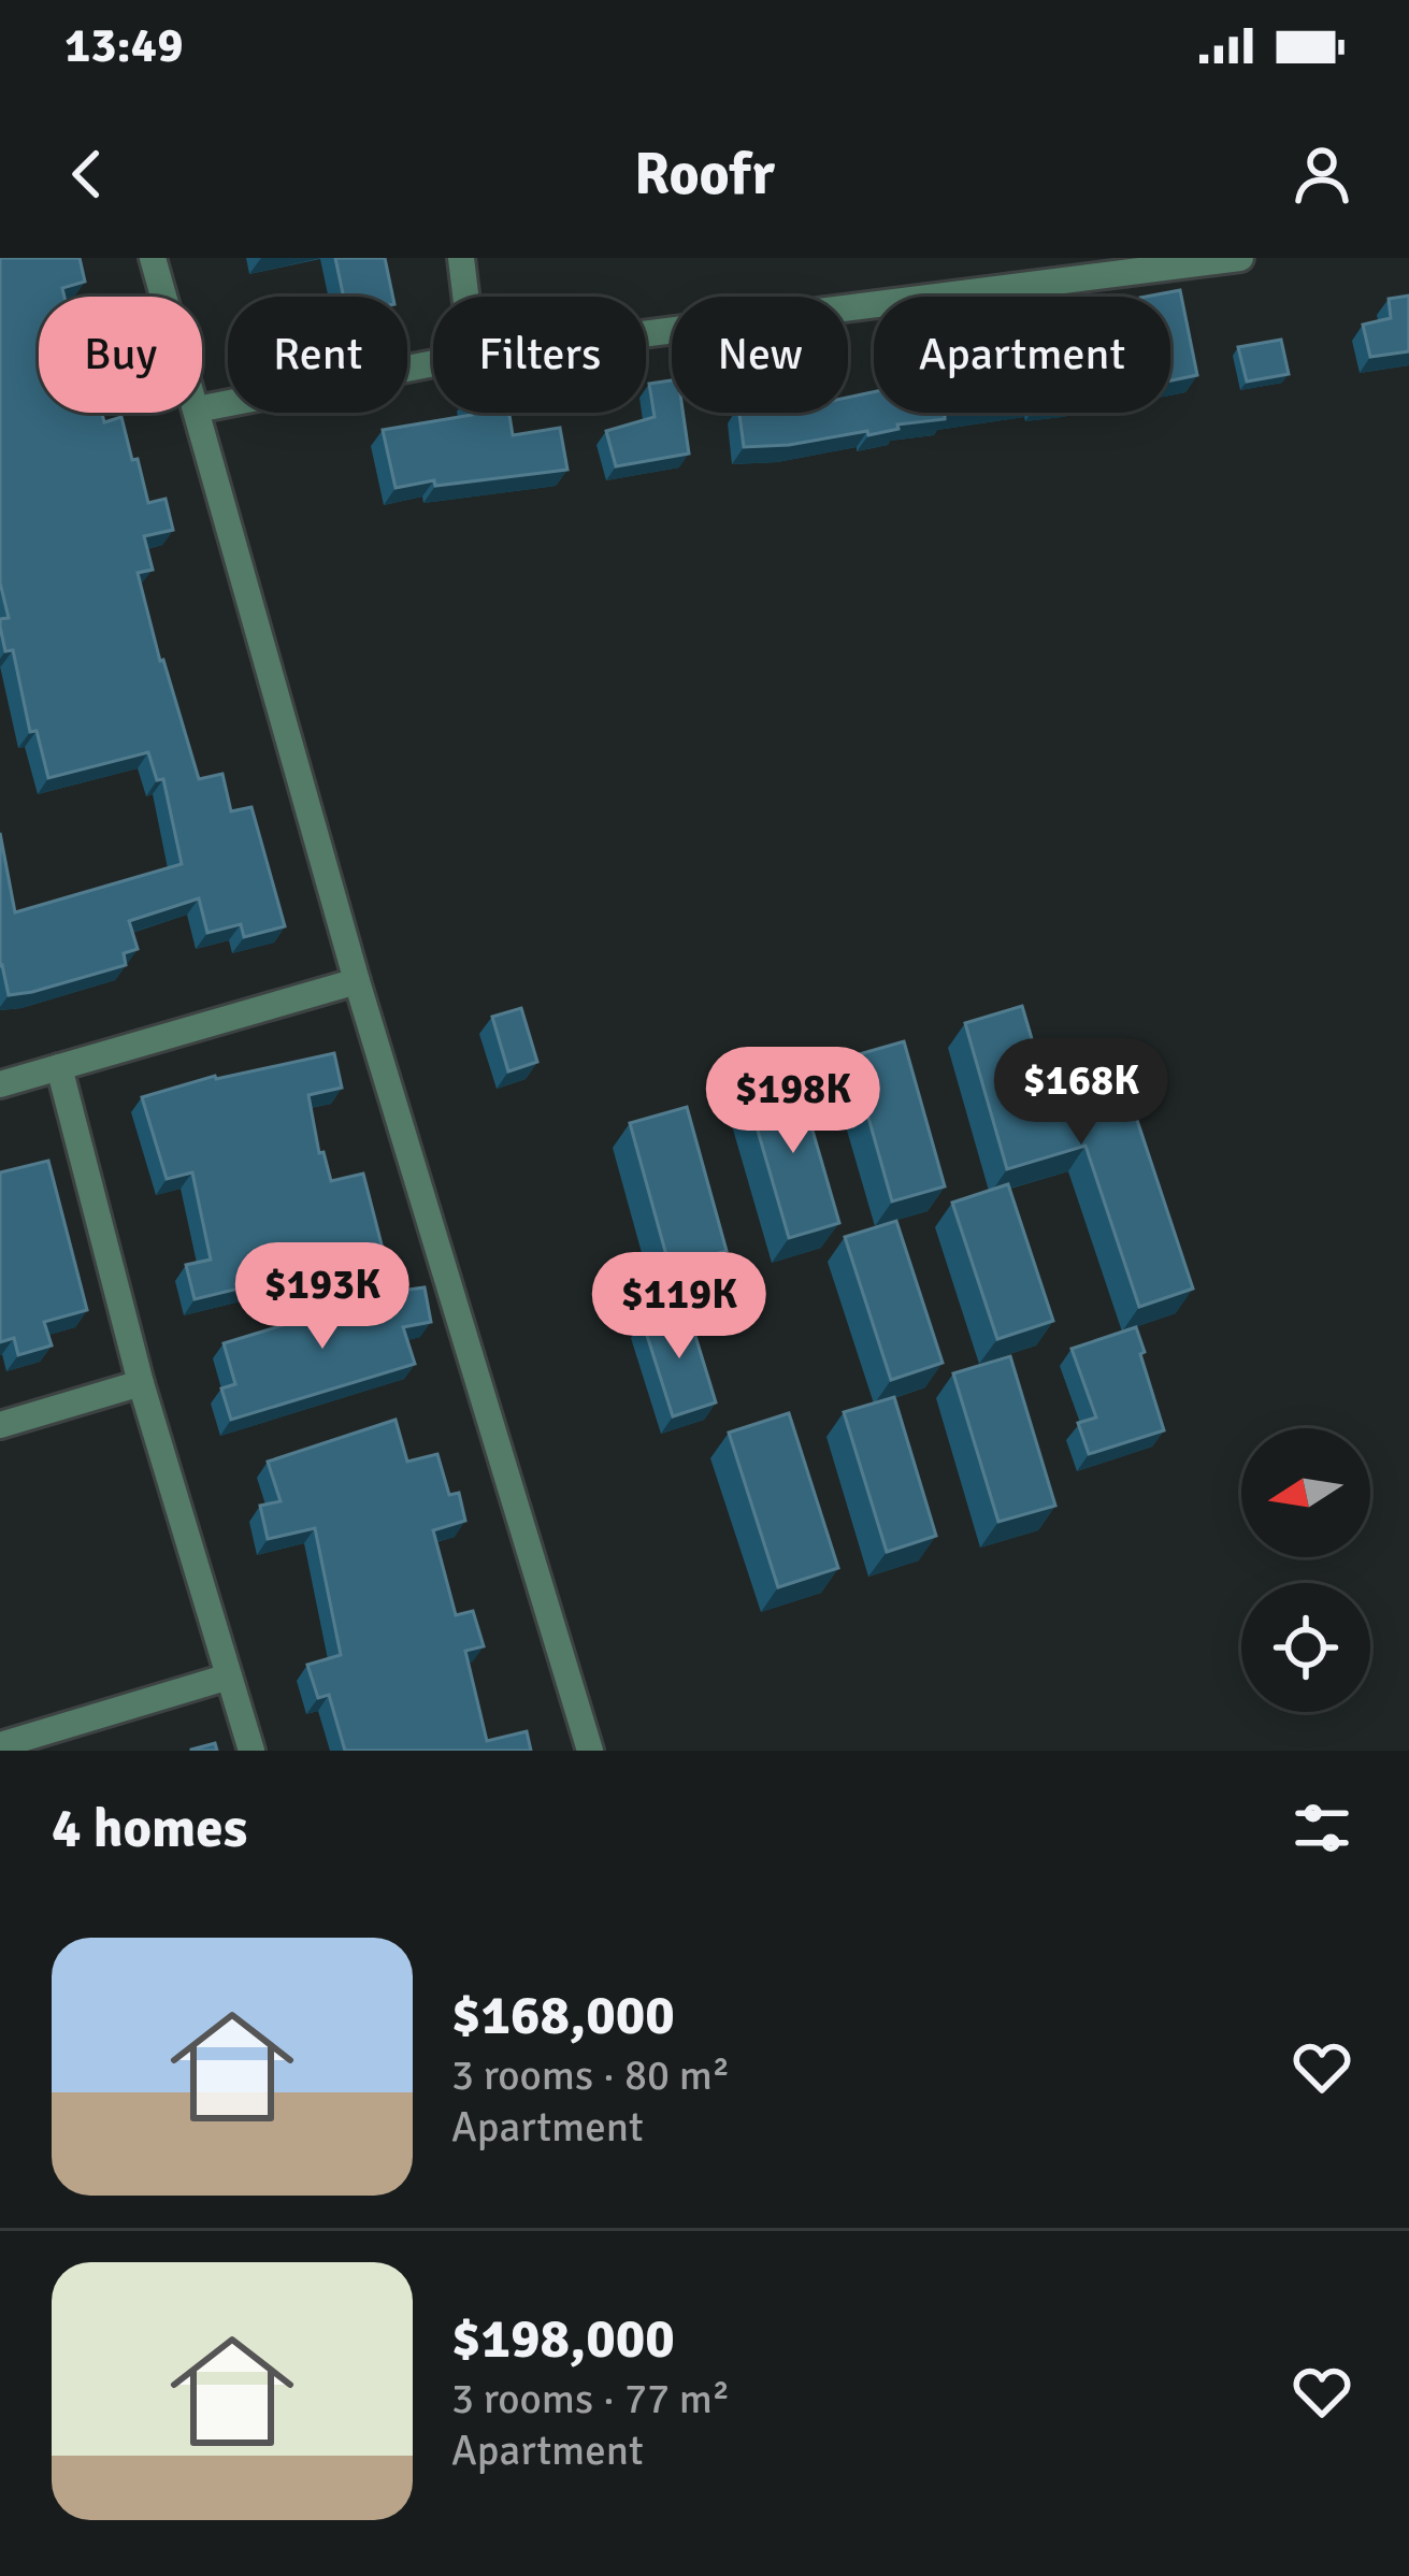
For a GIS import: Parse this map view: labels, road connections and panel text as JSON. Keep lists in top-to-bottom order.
{
  "north": "left",
  "page": {
    "status": "13:49",
    "header": "Roofr",
    "chip": [
      "Buy",
      "Rent",
      "Filters",
      "New",
      "Apartment"
    ],
    "price": [
      "$168K",
      "$198K",
      "$193K",
      "$119K"
    ],
    "heading": "4 homes",
    "list": [
      {
        "name": "$168,000",
        "note": "3 rooms · 80 m² · Apartment"
      },
      {
        "name": "$198,000",
        "note": "3 rooms · 77 m² · Apartment"
      }
    ]
  }
}
